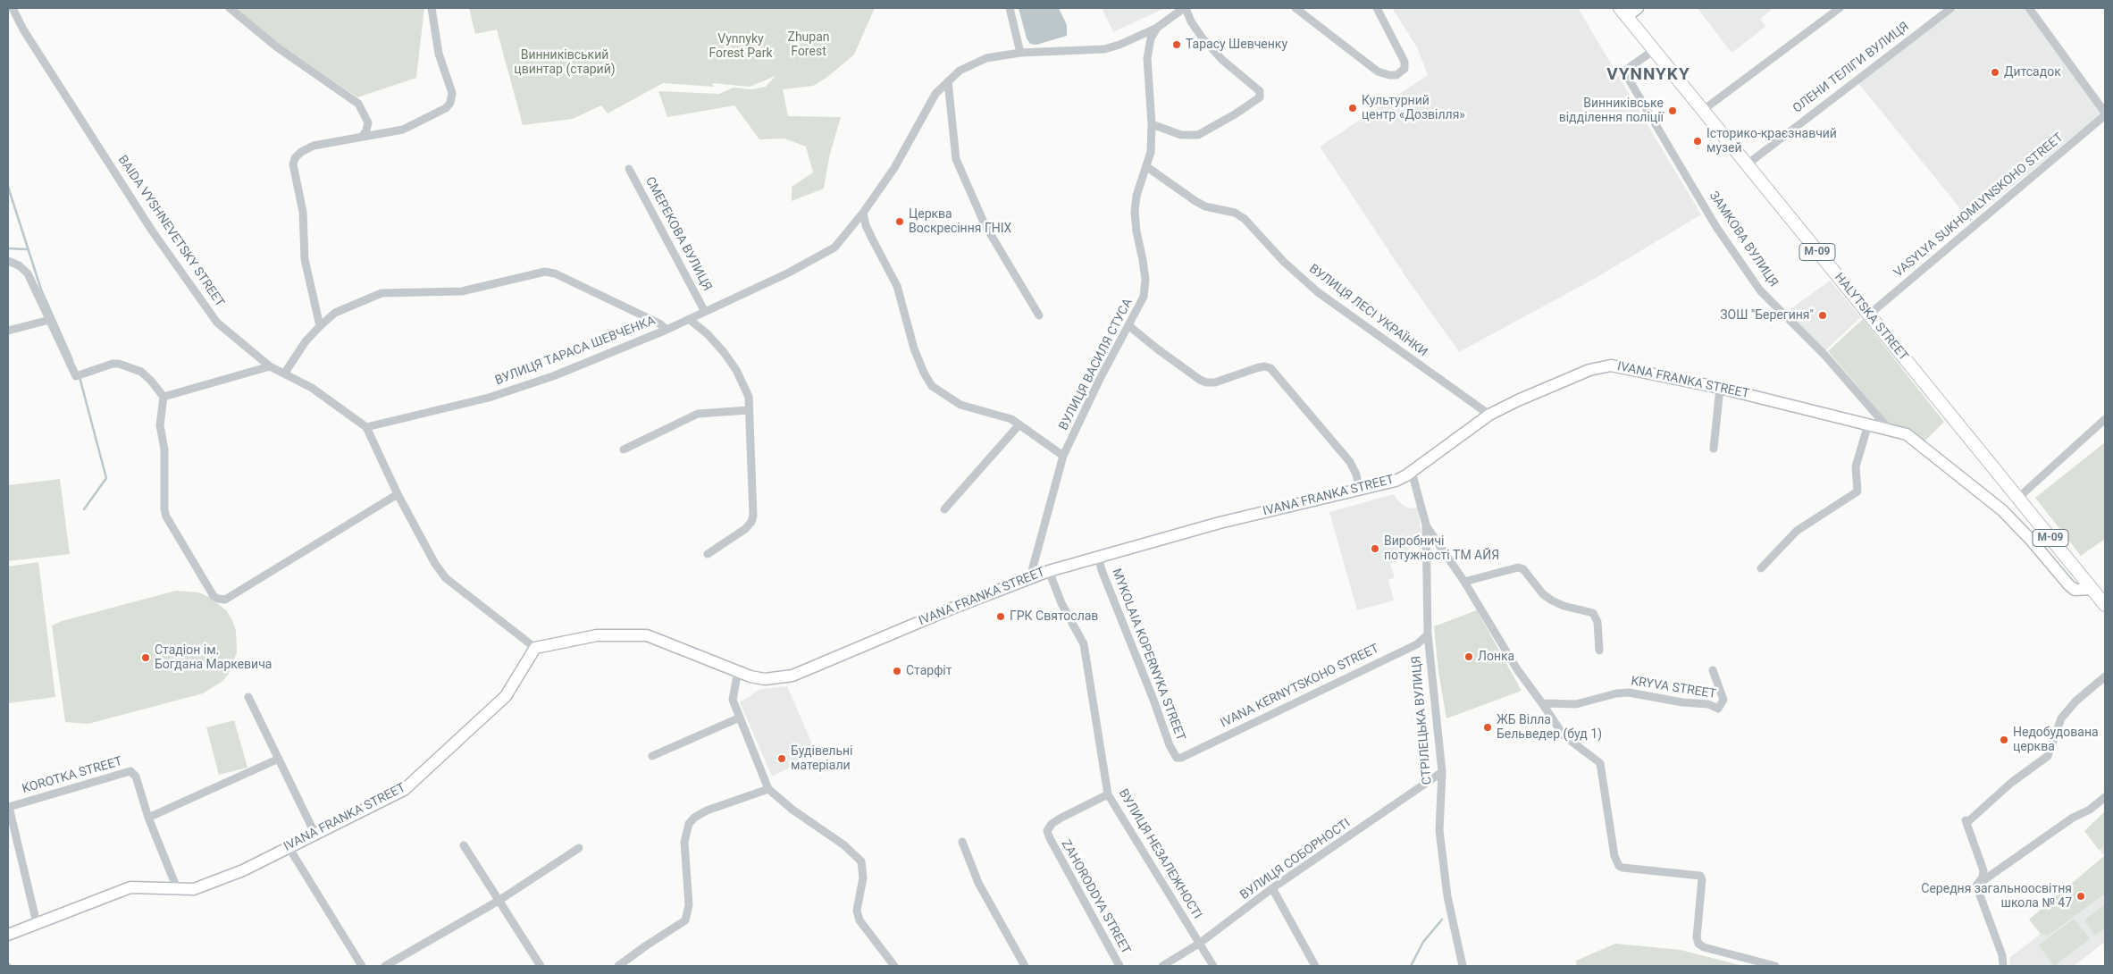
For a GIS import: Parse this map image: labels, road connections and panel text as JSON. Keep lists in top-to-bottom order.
{
  "streets": {
    "main road": ["М-09", "HALYTSKA STREET"],
    "street": [
      "ОЛЕНИ ТЕЛІГИ ВУЛИЦЯ",
      "VASYLYA SUKHOMLYNSKOHO STREET",
      "BAIDA VYSHNEVETSKY STREET",
      "СМЕРЕКОВА ВУЛИЦЯ",
      "ЗАМКОВА ВУЛИЦЯ",
      "ВУЛИЦЯ ЛЕСІ УКРАЇНКИ",
      "ВУЛИЦЯ ТАРАСА ШЕВЧЕНКА",
      "ВУЛИЦЯ ВАСИЛЯ СТУСА",
      "IVANA FRANKA STREET",
      "MYKOLAIA KOPERNYKA STREET",
      "IVANA KERNYTSKOHO STREET",
      "KRYVA STREET",
      "СТРІЛЕЦЬКА ВУЛИЦЯ",
      "KOROTKA STREET",
      "ВУЛИЦЯ НЕЗАЛЕЖНОСТІ",
      "ВУЛИЦЯ СОБОРНОСТІ",
      "ZAHORODDYA STREET"
    ]
  },
  "crossings": [
    ["ОЛЕНИ ТЕЛІГИ ВУЛИЦЯ", "HALYTSKA STREET"],
    ["VASYLYA SUKHOMLYNSKOHO STREET", "HALYTSKA STREET"],
    ["BAIDA VYSHNEVETSKY STREET", "ВУЛИЦЯ ТАРАСА ШЕВЧЕНКА"],
    ["BAIDA VYSHNEVETSKY STREET", "IVANA FRANKA STREET"],
    ["СМЕРЕКОВА ВУЛИЦЯ", "ВУЛИЦЯ ТАРАСА ШЕВЧЕНКА"],
    ["ЗАМКОВА ВУЛИЦЯ", "HALYTSKA STREET"],
    ["ЗАМКОВА ВУЛИЦЯ", "IVANA FRANKA STREET"],
    ["ВУЛИЦЯ ЛЕСІ УКРАЇНКИ", "ВУЛИЦЯ ВАСИЛЯ СТУСА"],
    ["ВУЛИЦЯ ЛЕСІ УКРАЇНКИ", "IVANA FRANKA STREET"],
    ["HALYTSKA STREET", "IVANA FRANKA STREET"],
    ["ВУЛИЦЯ ТАРАСА ШЕВЧЕНКА", "ВУЛИЦЯ ВАСИЛЯ СТУСА"],
    ["ВУЛИЦЯ ВАСИЛЯ СТУСА", "IVANA FRANKA STREET"],
    ["IVANA FRANKA STREET", "MYKOLAIA KOPERNYKA STREET"],
    ["IVANA FRANKA STREET", "СТРІЛЕЦЬКА ВУЛИЦЯ"],
    ["IVANA FRANKA STREET", "KOROTKA STREET"],
    ["IVANA FRANKA STREET", "ВУЛИЦЯ НЕЗАЛЕЖНОСТІ"],
    ["MYKOLAIA KOPERNYKA STREET", "IVANA KERNYTSKOHO STREET"],
    ["IVANA KERNYTSKOHO STREET", "СТРІЛЕЦЬКА ВУЛИЦЯ"],
    ["СТРІЛЕЦЬКА ВУЛИЦЯ", "ВУЛИЦЯ СОБОРНОСТІ"],
    ["ВУЛИЦЯ НЕЗАЛЕЖНОСТІ", "ВУЛИЦЯ СОБОРНОСТІ"],
    ["ВУЛИЦЯ НЕЗАЛЕЖНОСТІ", "ZAHORODDYA STREET"]
  ],
  "districts": ["VYNNYKY"],
  "parks": ["Zhupan Forest", "Vynnyky Forest Park", "Винниківський цвинтар (старий)"],
  "places": [
    "Тарасу Шевченку",
    "Дитсадок",
    "Культурний центр «Дозвілля»",
    "Винниківське відділення поліції",
    "Історико-краєзнавчий музей",
    "Церква Воскресіння ГНІХ",
    "ЗОШ \"Берегиня\"",
    "Виробничі потужності ТМ АЙЯ",
    "ГРК Святослав",
    "Лонка",
    "Стадіон ім. Богдана Маркевича",
    "Старфіт",
    "ЖБ Вілла Бельведер (буд 1)",
    "Недобудована церква",
    "Будівельні матеріали",
    "Середня загальноосвітня школа № 47"
  ]
}
